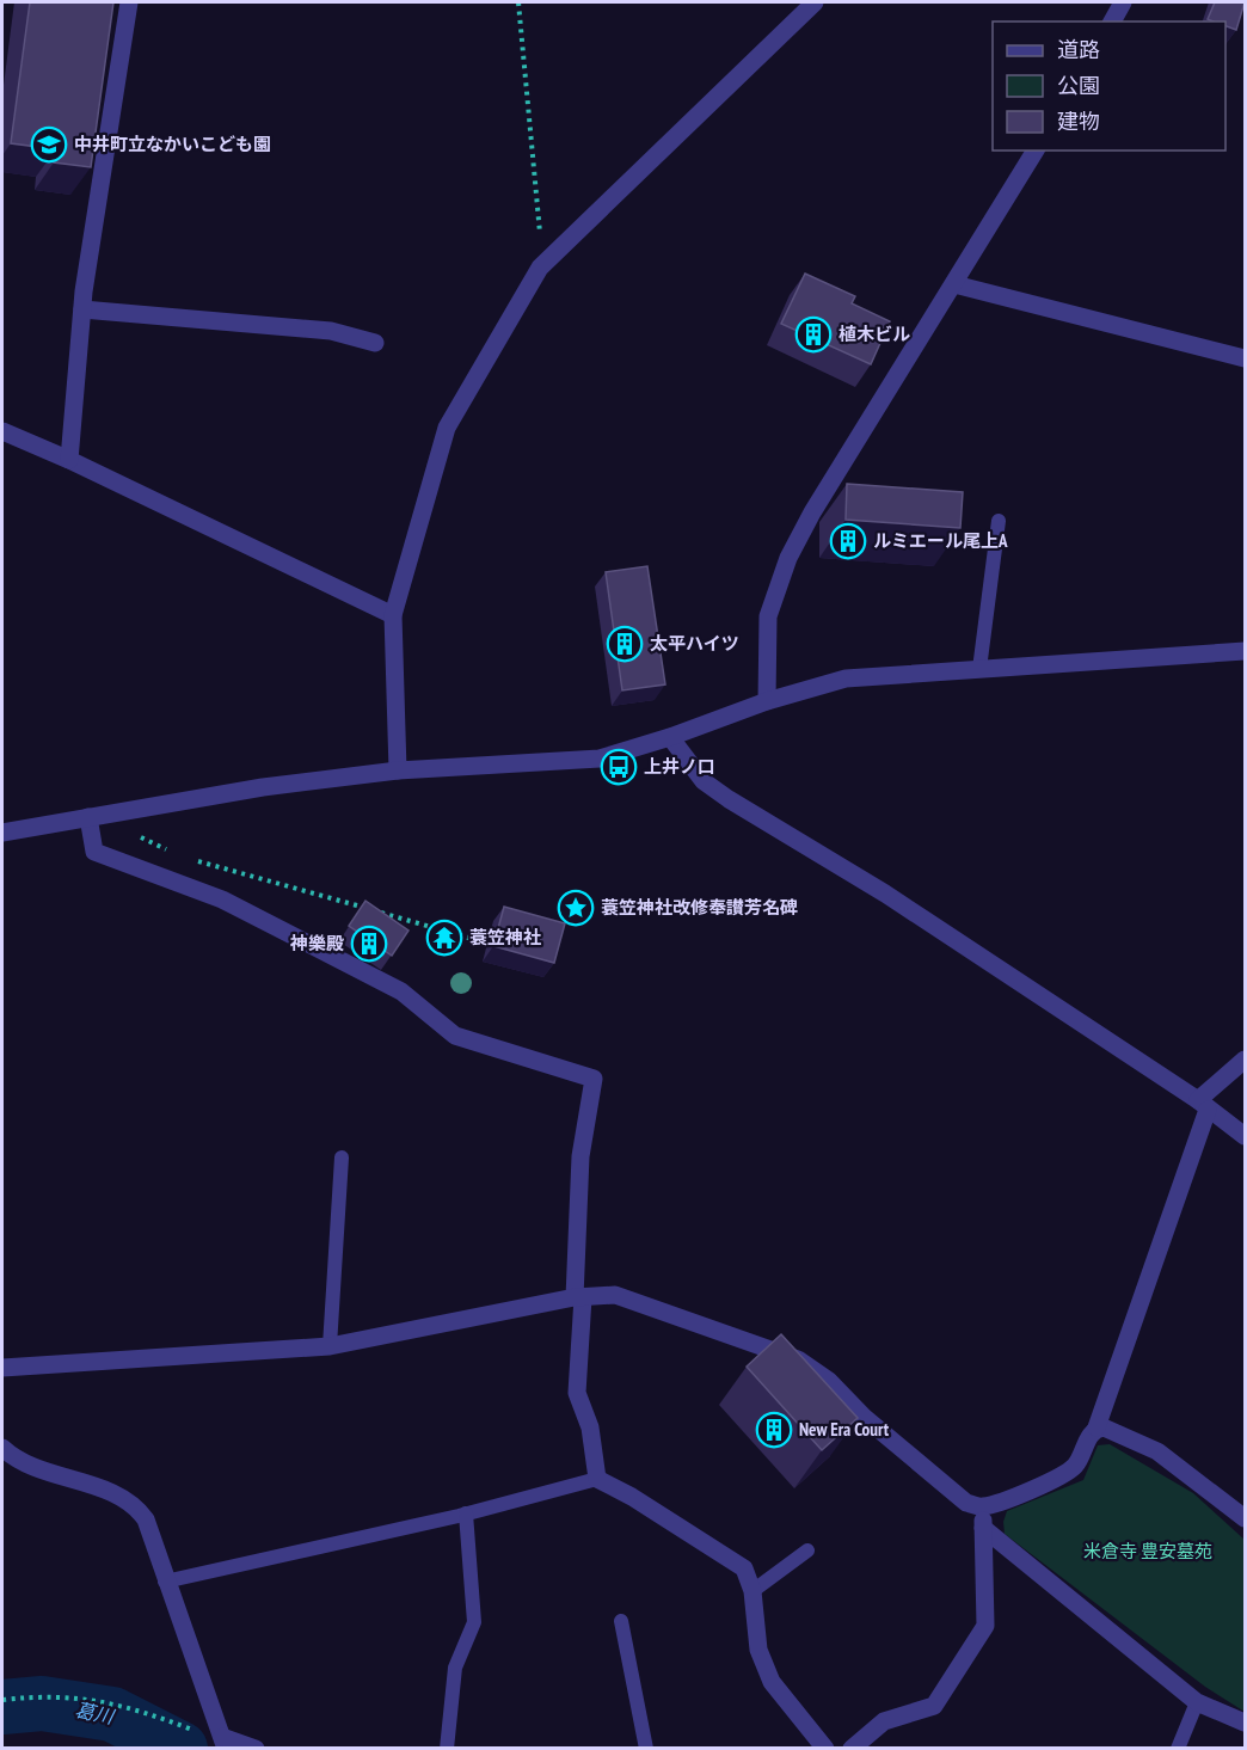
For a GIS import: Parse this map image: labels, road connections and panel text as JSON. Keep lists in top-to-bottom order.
{
  "water": ["葛川"],
  "parks": ["米倉寺 豊安墓苑"],
  "places": {
    "school or university": ["中井町立なかいこども園"],
    "building": [
      "植木ビル",
      "ルミエール尾上A",
      "太平ハイツ",
      "神樂殿",
      "New Era Court"
    ],
    "bus stop": ["上井ノ口"],
    "place": ["蓑笠神社改修奉讃芳名碑"],
    "temple": ["蓑笠神社"]
  },
  "legend": ["道路", "公園", "建物"]
}
